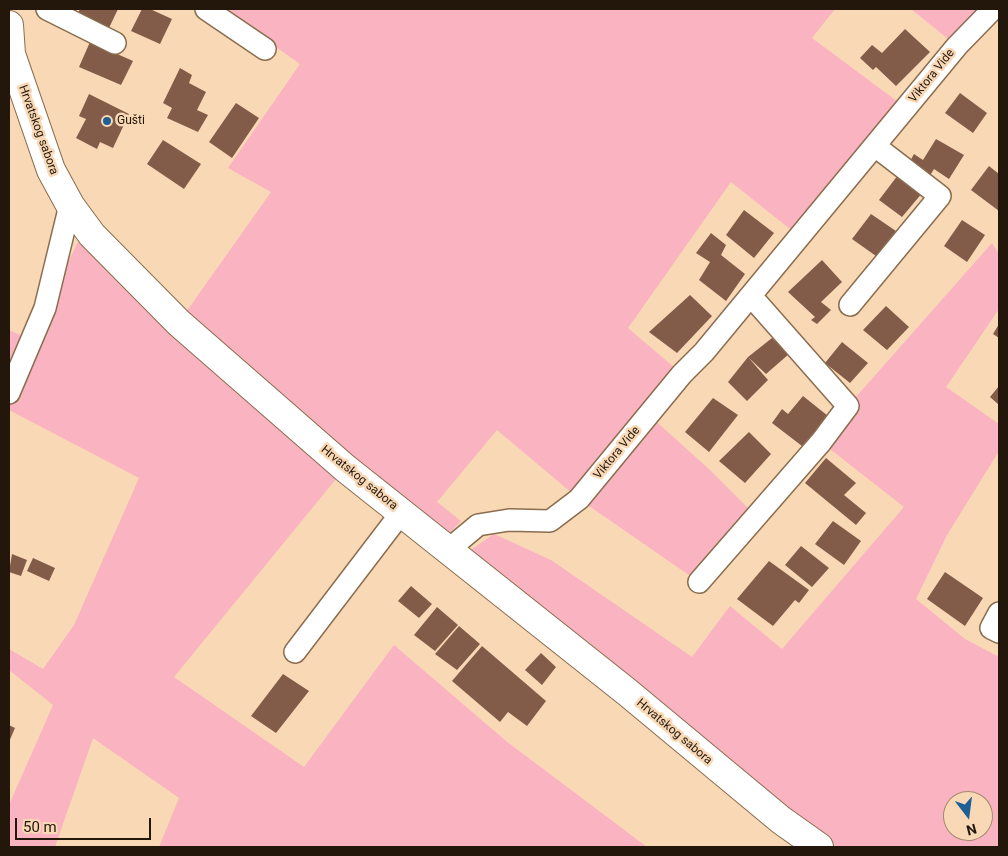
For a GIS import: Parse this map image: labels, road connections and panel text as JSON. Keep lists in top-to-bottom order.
{
  "streets": {
    "main road": ["Hrvatskog sabora"],
    "street": ["Viktora Vide"]
  },
  "crossings": [
    ["Viktora Vide", "Hrvatskog sabora"]
  ],
  "places": ["Gušti"],
  "scale_bar": "50 m",
  "north": "bottom"
}
